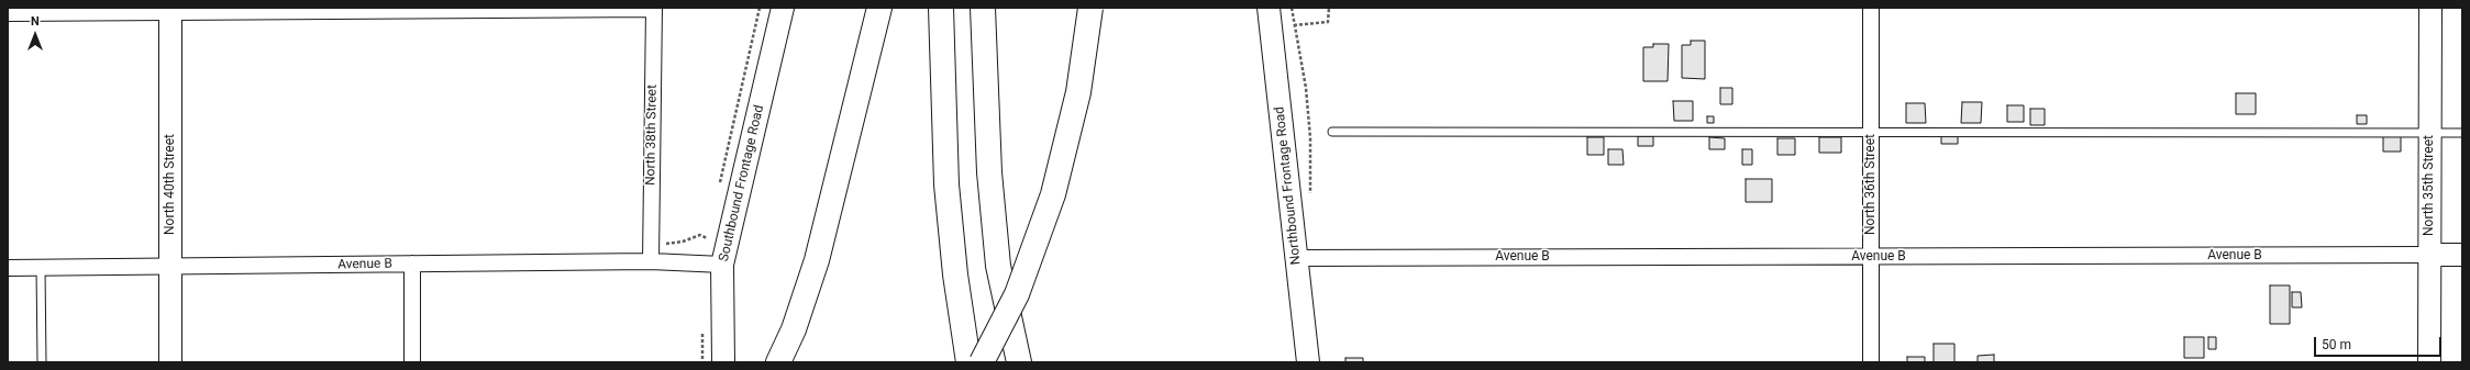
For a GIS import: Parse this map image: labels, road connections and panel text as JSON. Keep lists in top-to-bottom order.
{
  "streets": {
    "street": [
      "North 38th Street",
      "Southbound Frontage Road",
      "North 40th Street",
      "North 36th Street",
      "Northbound Frontage Road",
      "North 35th Street",
      "Avenue B"
    ]
  },
  "crossings": [
    ["North 38th Street", "Avenue B"],
    ["Southbound Frontage Road", "Avenue B"],
    ["North 40th Street", "Avenue B"],
    ["North 36th Street", "Avenue B"],
    ["Northbound Frontage Road", "Avenue B"],
    ["North 35th Street", "Avenue B"]
  ],
  "scale_bar": "50 m",
  "north": "top"
}
